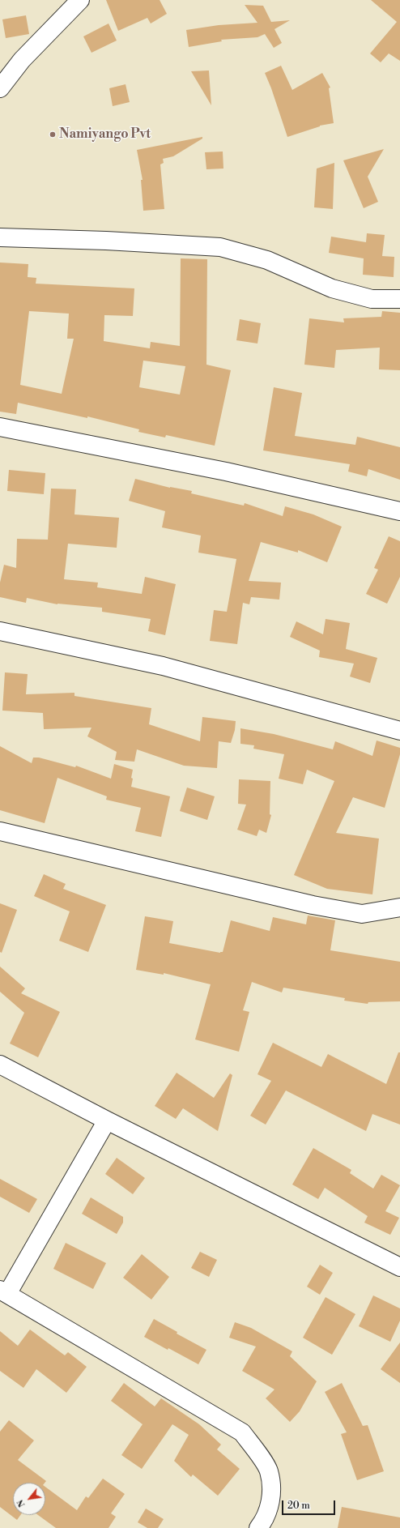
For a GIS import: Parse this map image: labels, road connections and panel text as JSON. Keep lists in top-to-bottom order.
{
  "places": ["Namiyango Pvt"],
  "scale_bar": "20 m",
  "north": "bottom left"
}
